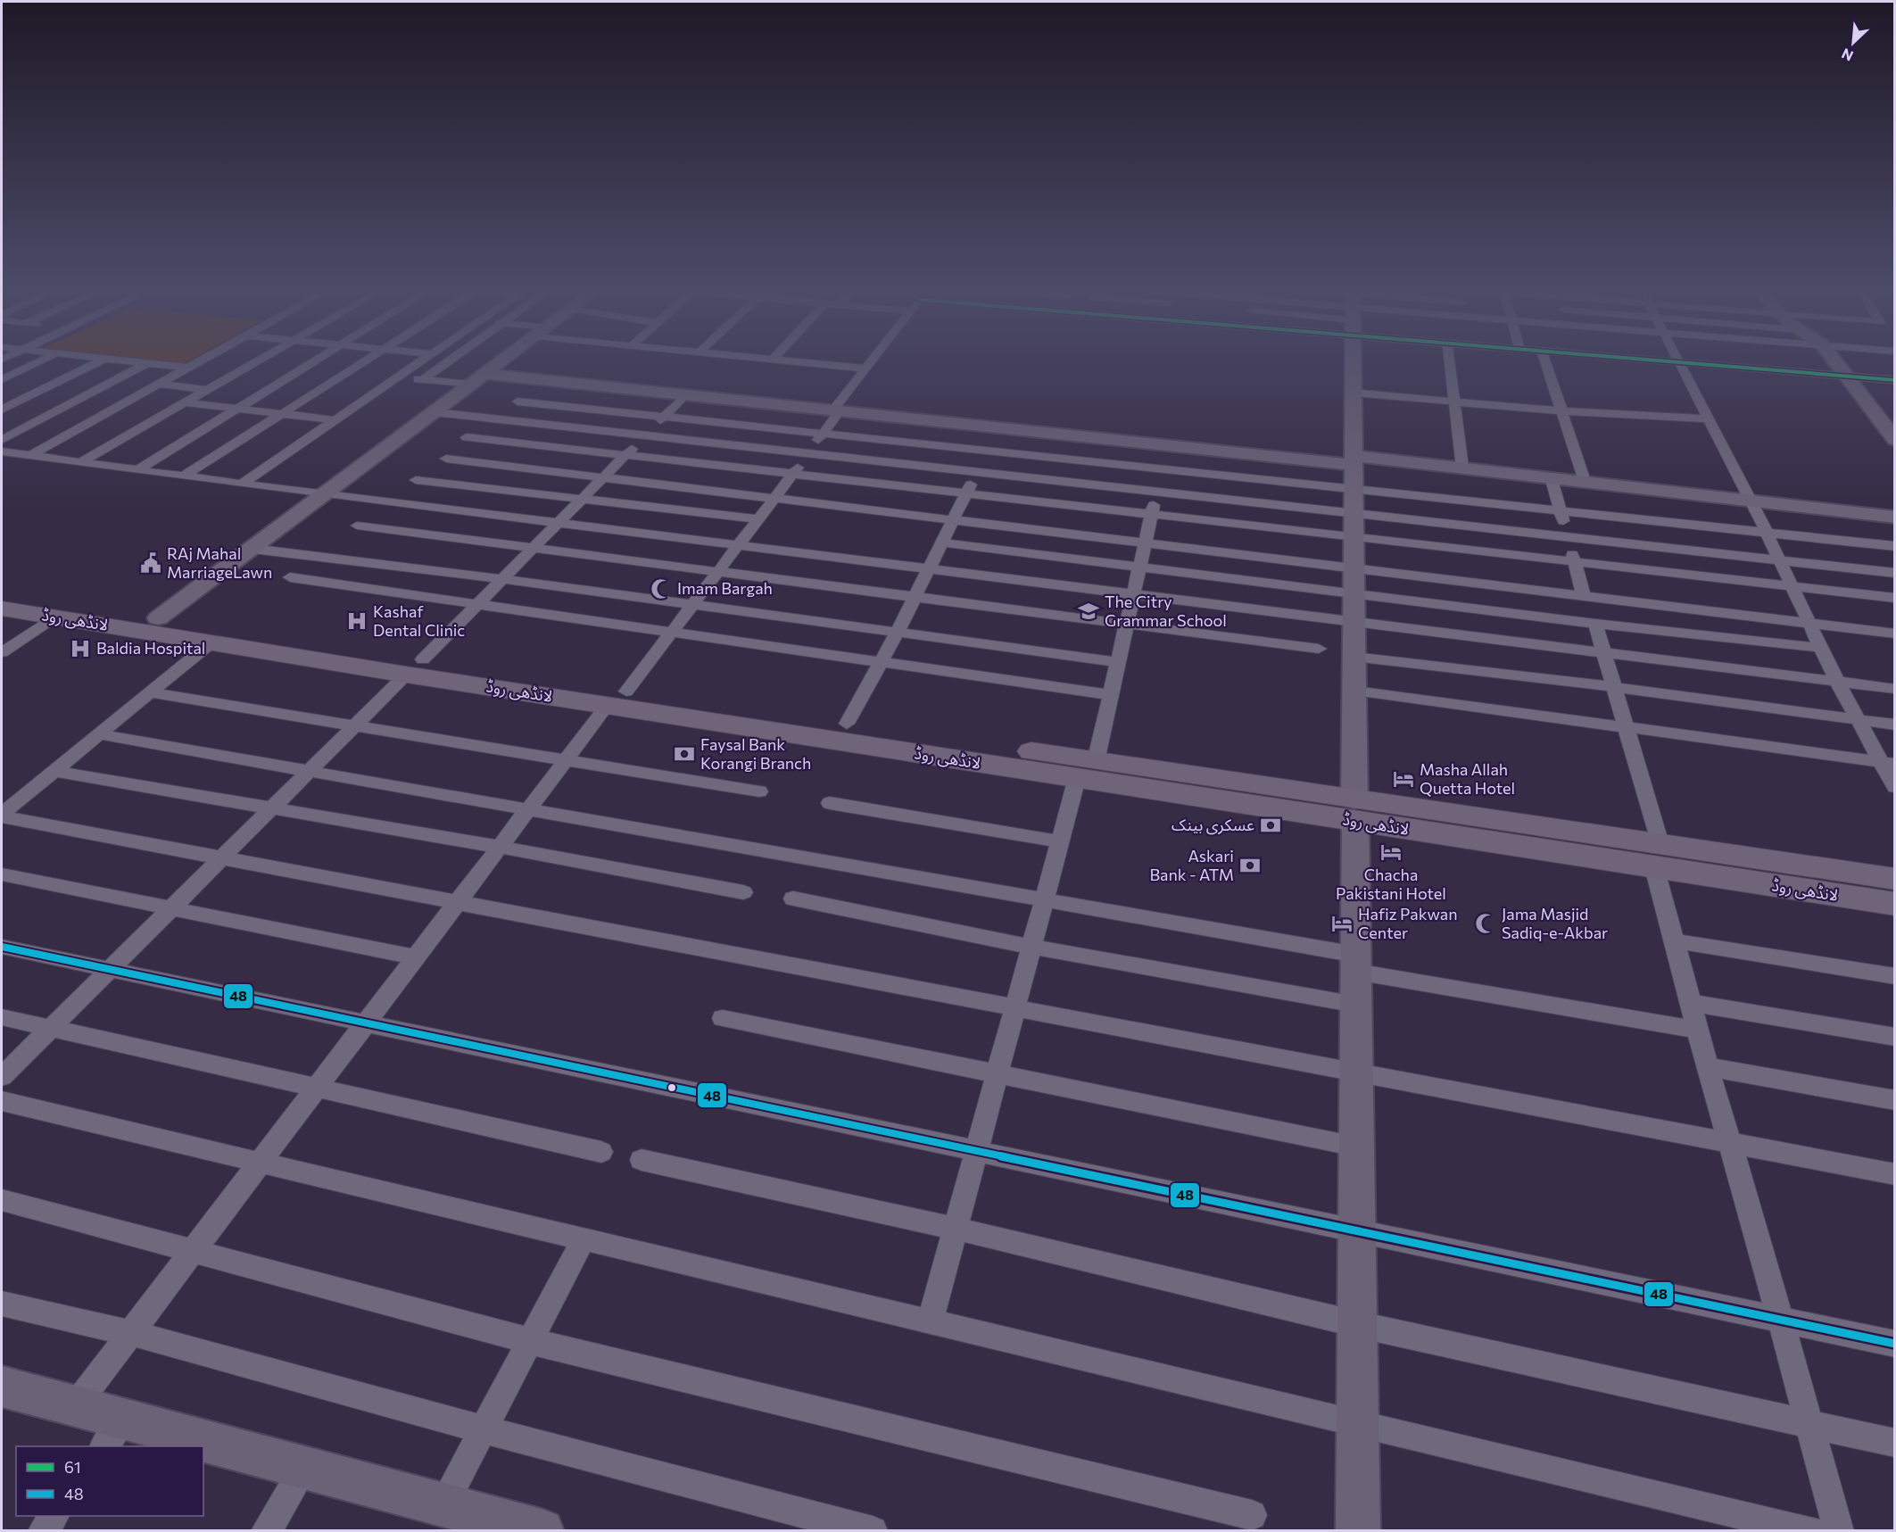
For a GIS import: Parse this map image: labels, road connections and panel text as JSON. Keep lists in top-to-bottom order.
{
  "streets": {
    "main road": ["لانڈھی روڈ"]
  },
  "places": {
    "public building": ["RAj Mahal MarriageLawn"],
    "mosque": ["Imam Bargah", "Jama Masjid Sadiq-e-Akbar"],
    "school or university": ["The Citry Grammar School"],
    "hospital": ["Kashaf Dental Clinic", "Baldia Hospital"],
    "bank": ["Faysal Bank Korangi Branch", "عسکری بینک", "Askari Bank - ATM"],
    "hotel": ["Masha Allah Quetta Hotel", "Chacha Pakistani Hotel", "Hafiz Pakwan Center"]
  },
  "lines": ["transit line 61", "transit line 48"],
  "legend": ["61", "48"],
  "north": "bottom left"
}
